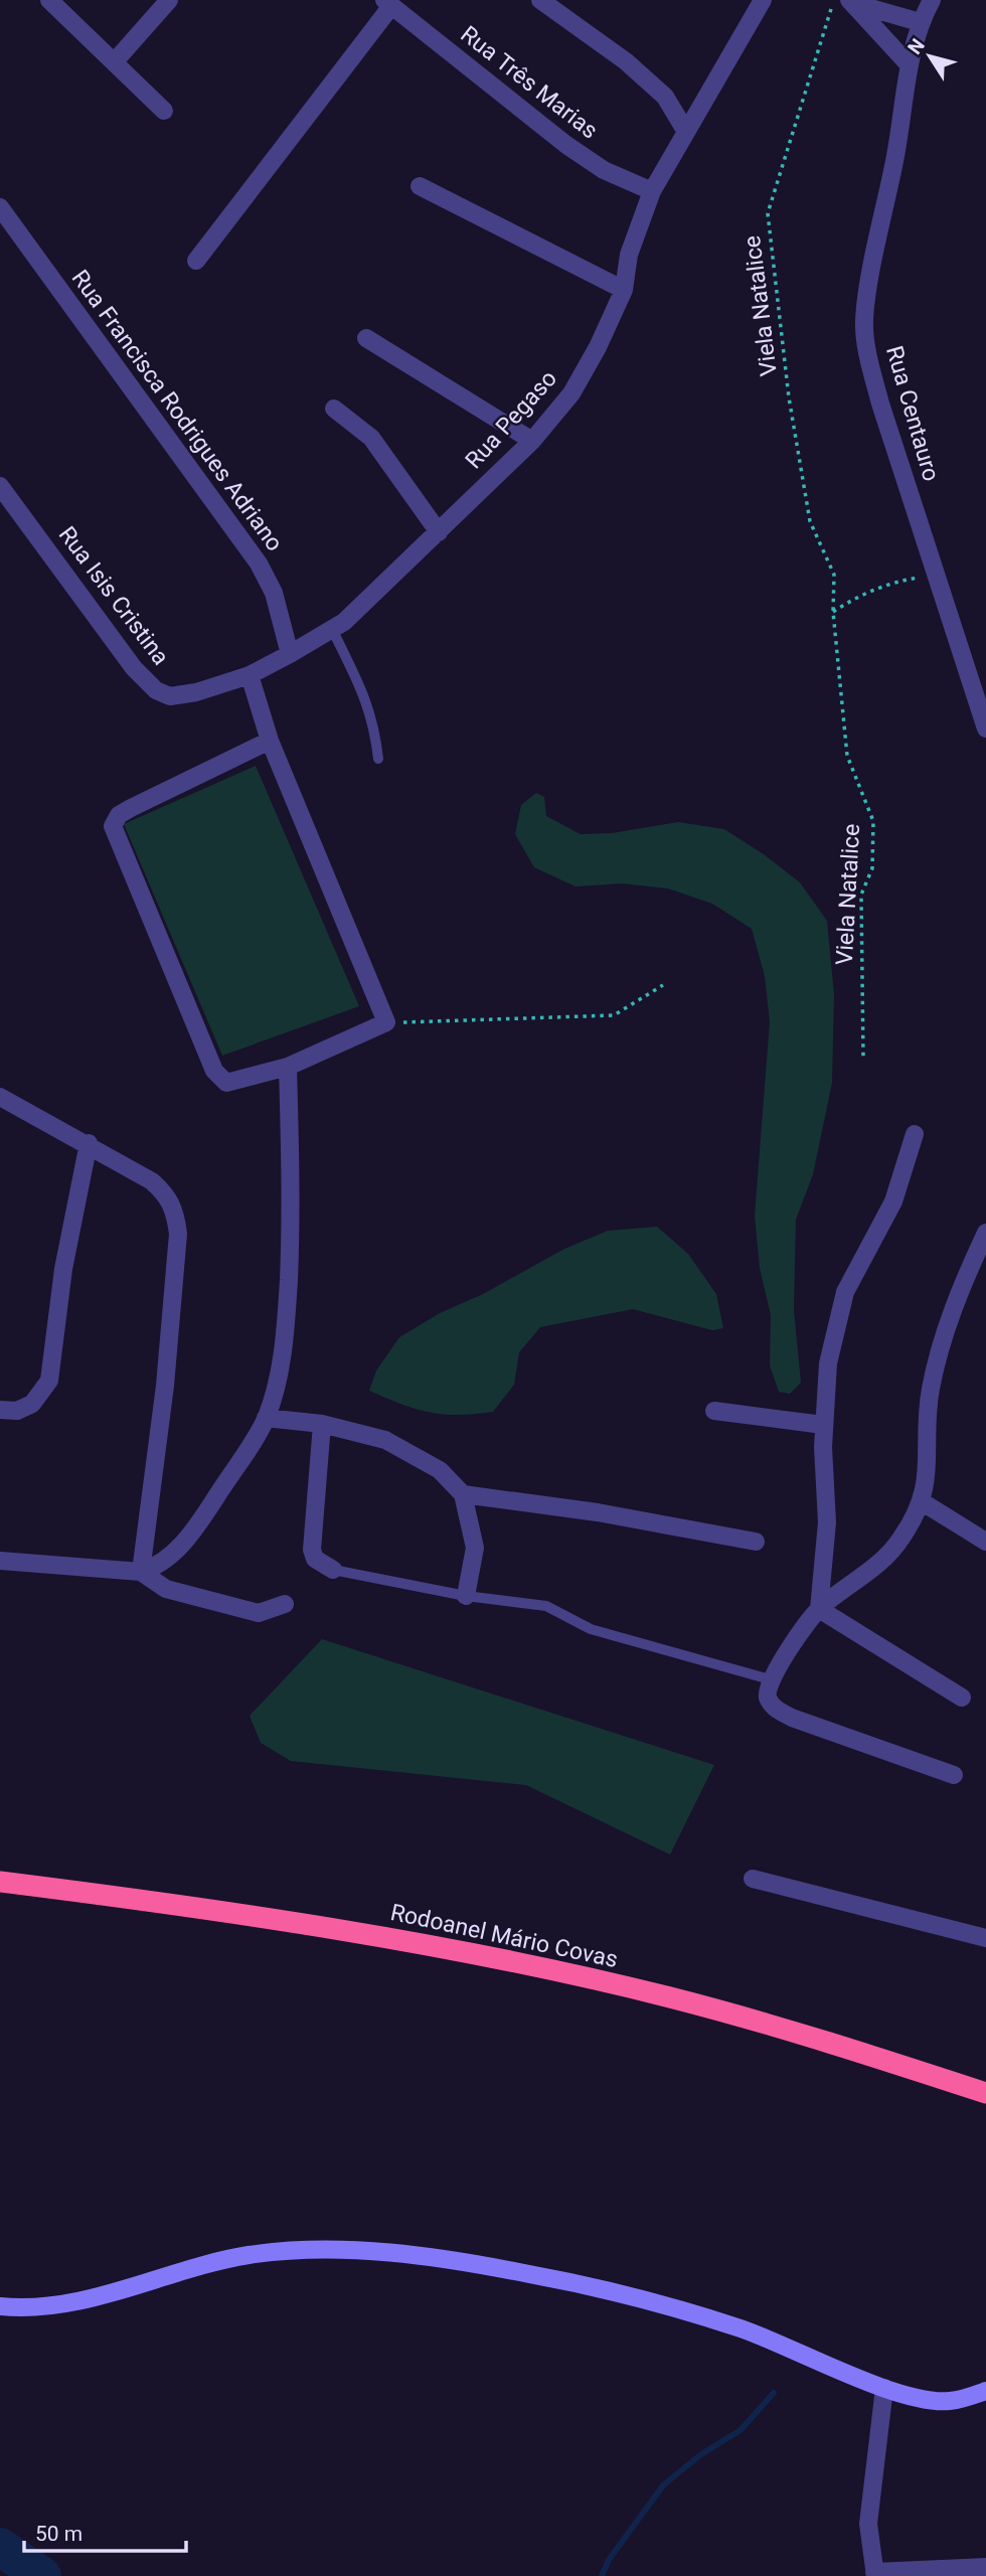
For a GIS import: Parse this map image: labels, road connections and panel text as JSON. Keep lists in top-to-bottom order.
{
  "streets": {
    "highway": ["Rodoanel Mário Covas"],
    "street": [
      "Rua Três Marias",
      "Rua Francisca Rodrigues Adriano",
      "Rua Centauro",
      "Rua Pegaso",
      "Rua Isis Cristina"
    ],
    "path": ["Viela Natalice"]
  },
  "crossings": [
    ["Rua Três Marias", "Rua Pegaso"],
    ["Rua Francisca Rodrigues Adriano", "Rua Pegaso"],
    ["Rua Pegaso", "Rua Isis Cristina"]
  ],
  "scale_bar": "50 m",
  "north": "top left"
}
